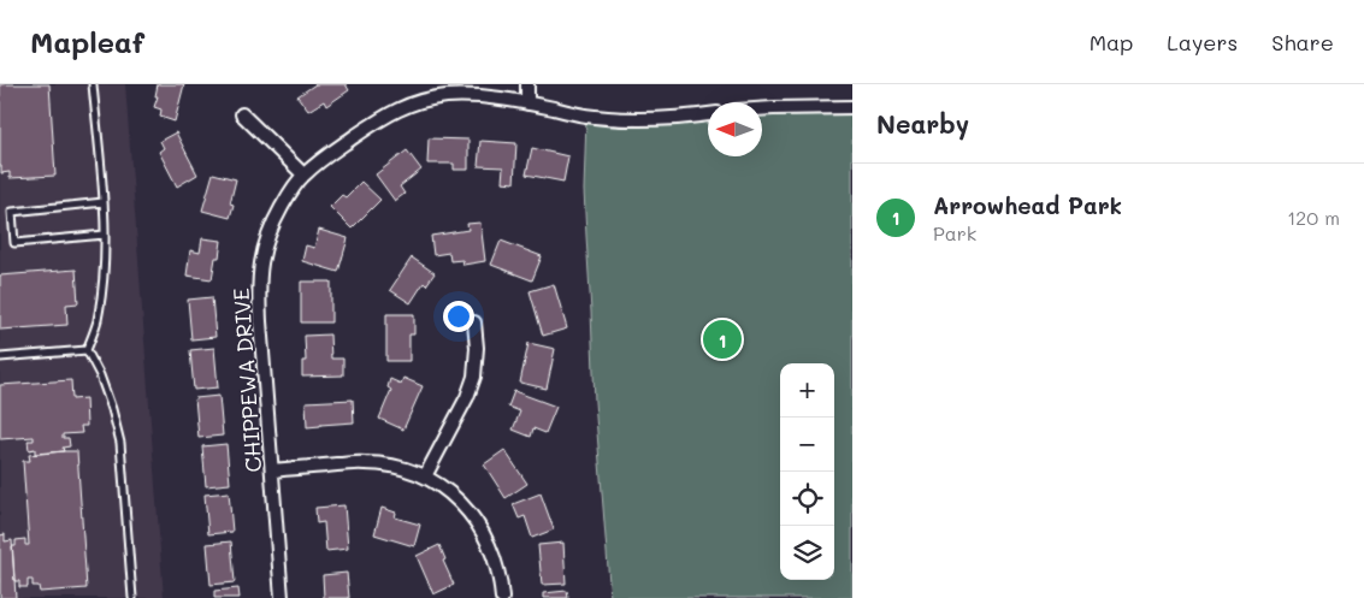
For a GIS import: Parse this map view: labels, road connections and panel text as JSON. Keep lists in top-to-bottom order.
{
  "streets": {
    "street": ["CHIPPEWA DRIVE"]
  },
  "north": "left",
  "page": {
    "header": "Mapleaf",
    "nav": ["Map", "Layers", "Share"],
    "heading": "Nearby",
    "list": [
      {
        "mark": "1",
        "name": "Arrowhead Park",
        "note": "Park",
        "value": "120 m"
      }
    ],
    "pins": "1",
    "map_buttons": ["+", "−"]
  }
}
